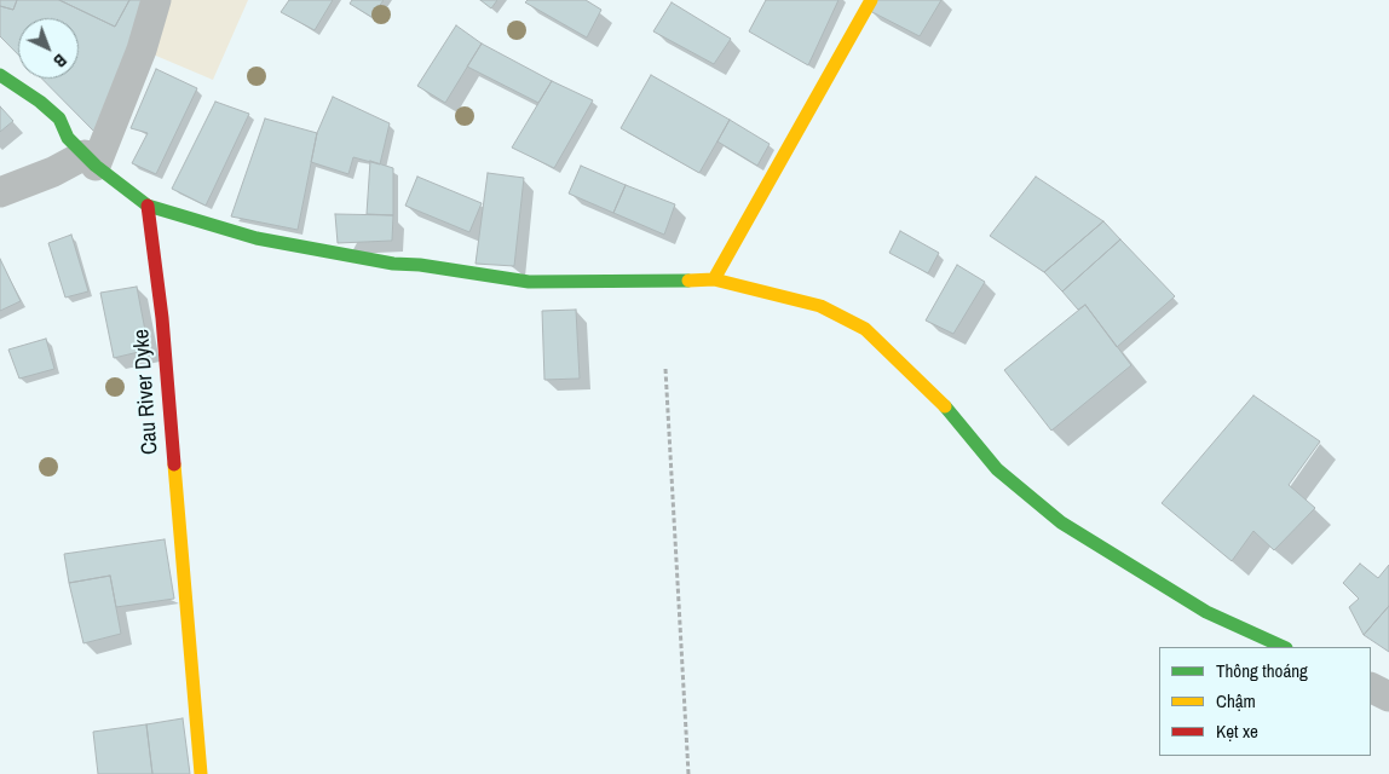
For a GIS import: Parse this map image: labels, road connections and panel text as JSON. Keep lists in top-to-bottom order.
{
  "streets": {
    "street": ["Cau River Dyke"]
  },
  "legend": ["Thông thoáng", "Chậm", "Kẹt xe"],
  "north": "bottom right"
}
